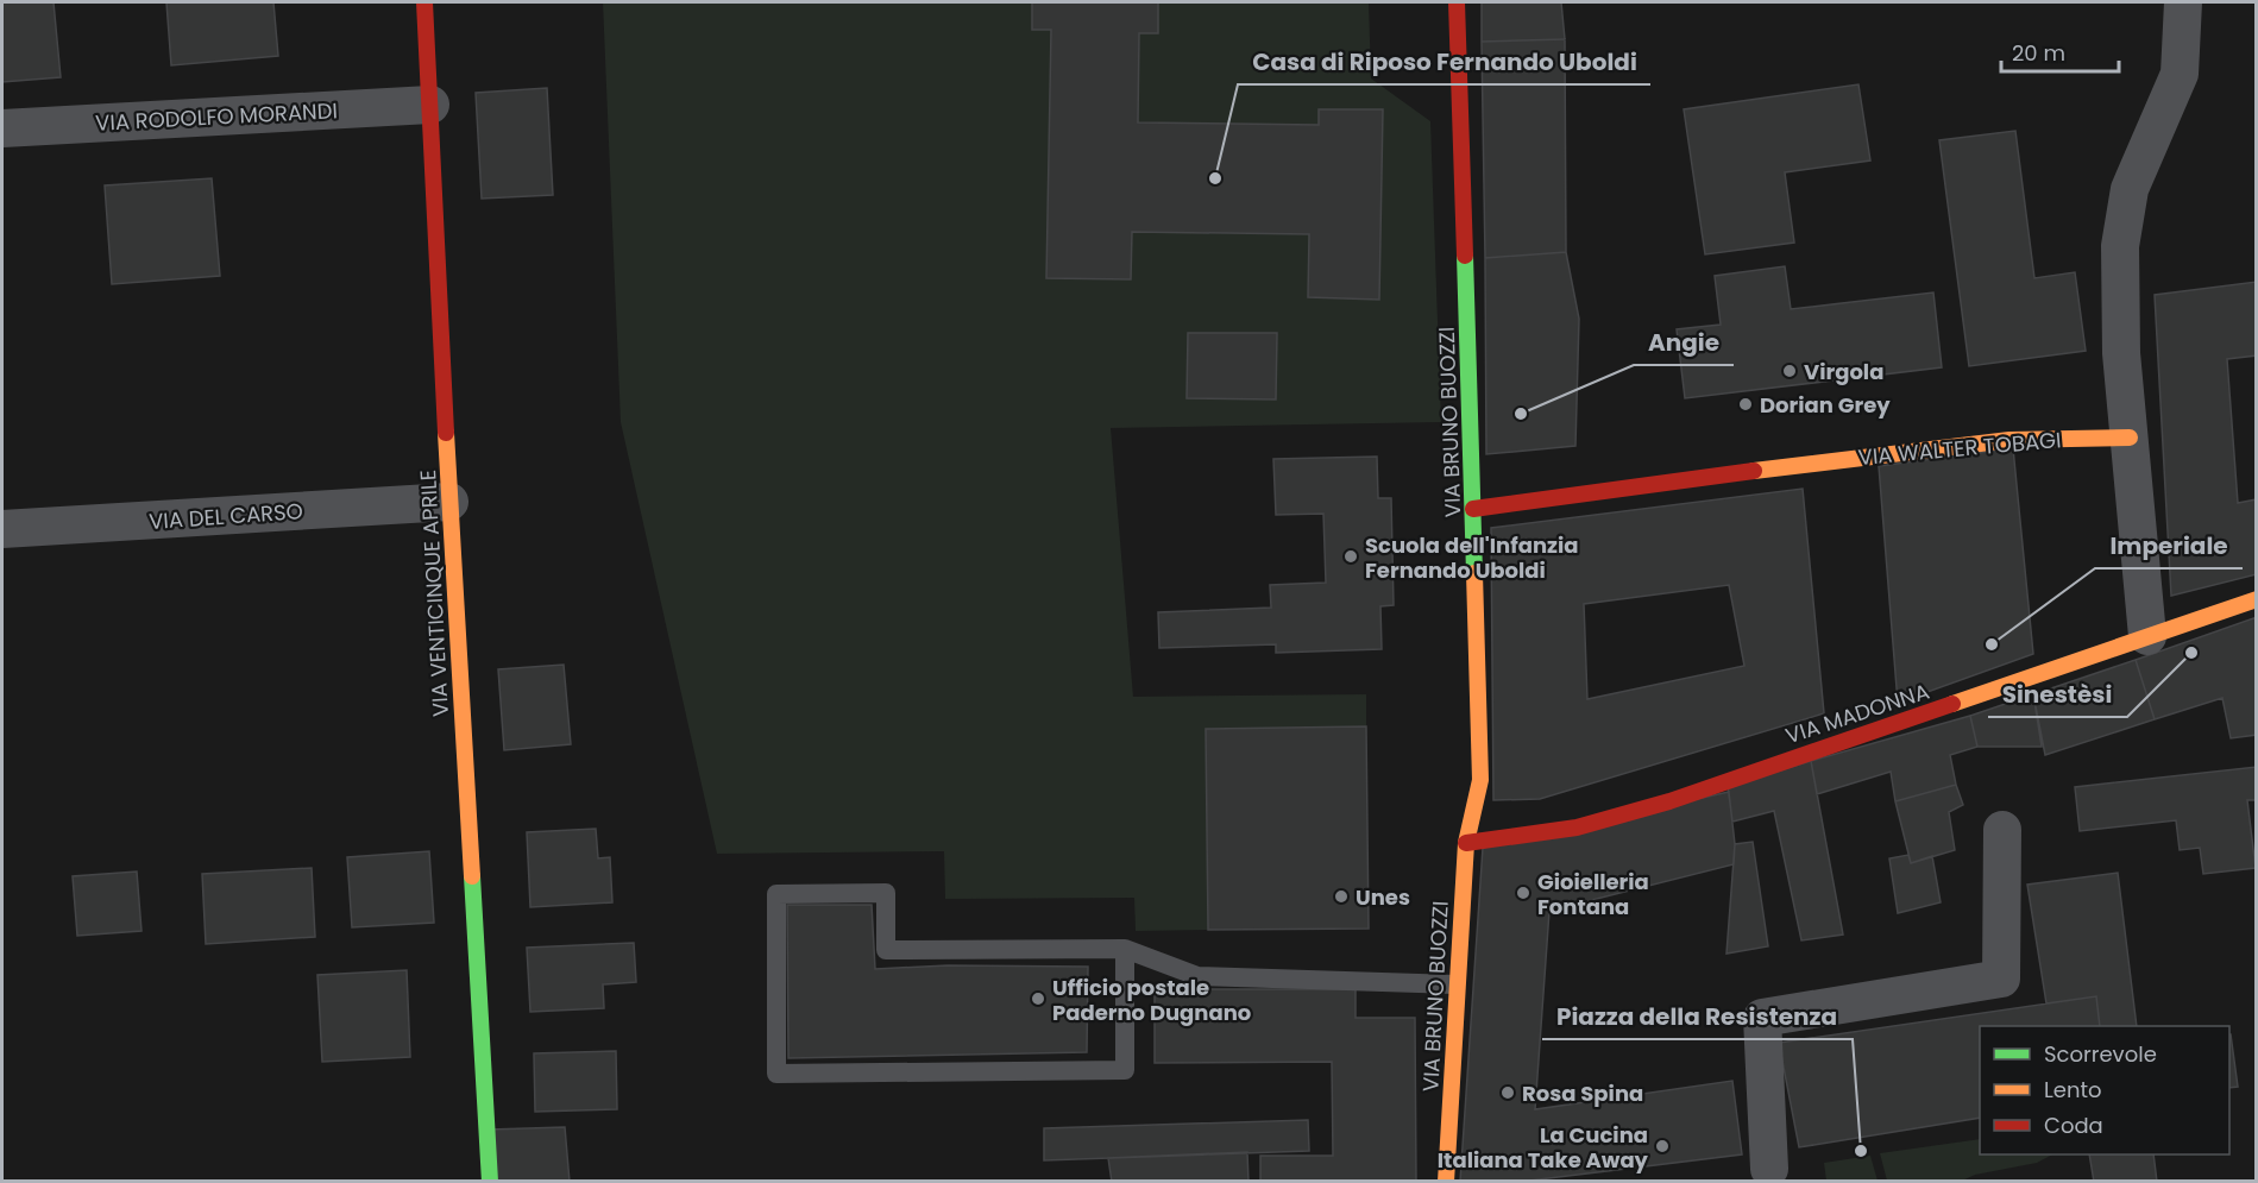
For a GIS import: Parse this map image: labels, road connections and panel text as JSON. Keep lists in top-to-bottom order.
{
  "streets": {
    "street": [
      "VIA RODOLFO MORANDI",
      "VIA BRUNO BUOZZI",
      "VIA WALTER TOBAGI",
      "VIA DEL CARSO",
      "VIA VENTICINQUE APRILE",
      "VIA MADONNA"
    ]
  },
  "crossings": [
    ["VIA RODOLFO MORANDI", "VIA VENTICINQUE APRILE"],
    ["VIA BRUNO BUOZZI", "VIA WALTER TOBAGI"],
    ["VIA BRUNO BUOZZI", "VIA MADONNA"],
    ["VIA DEL CARSO", "VIA VENTICINQUE APRILE"]
  ],
  "places": [
    "Casa di Riposo Fernando Uboldi",
    "Virgola",
    "Dorian Grey",
    "Angie",
    "Scuola dell'Infanzia Fernando Uboldi",
    "Imperiale",
    "Sinestèsi",
    "Gioielleria Fontana",
    "Unes",
    "Ufficio postale Paderno Dugnano",
    "Rosa Spina",
    "La Cucina Italiana Take Away",
    "Piazza della Resistenza"
  ],
  "legend": ["Scorrevole", "Lento", "Coda"],
  "scale_bar": "20 m"
}
